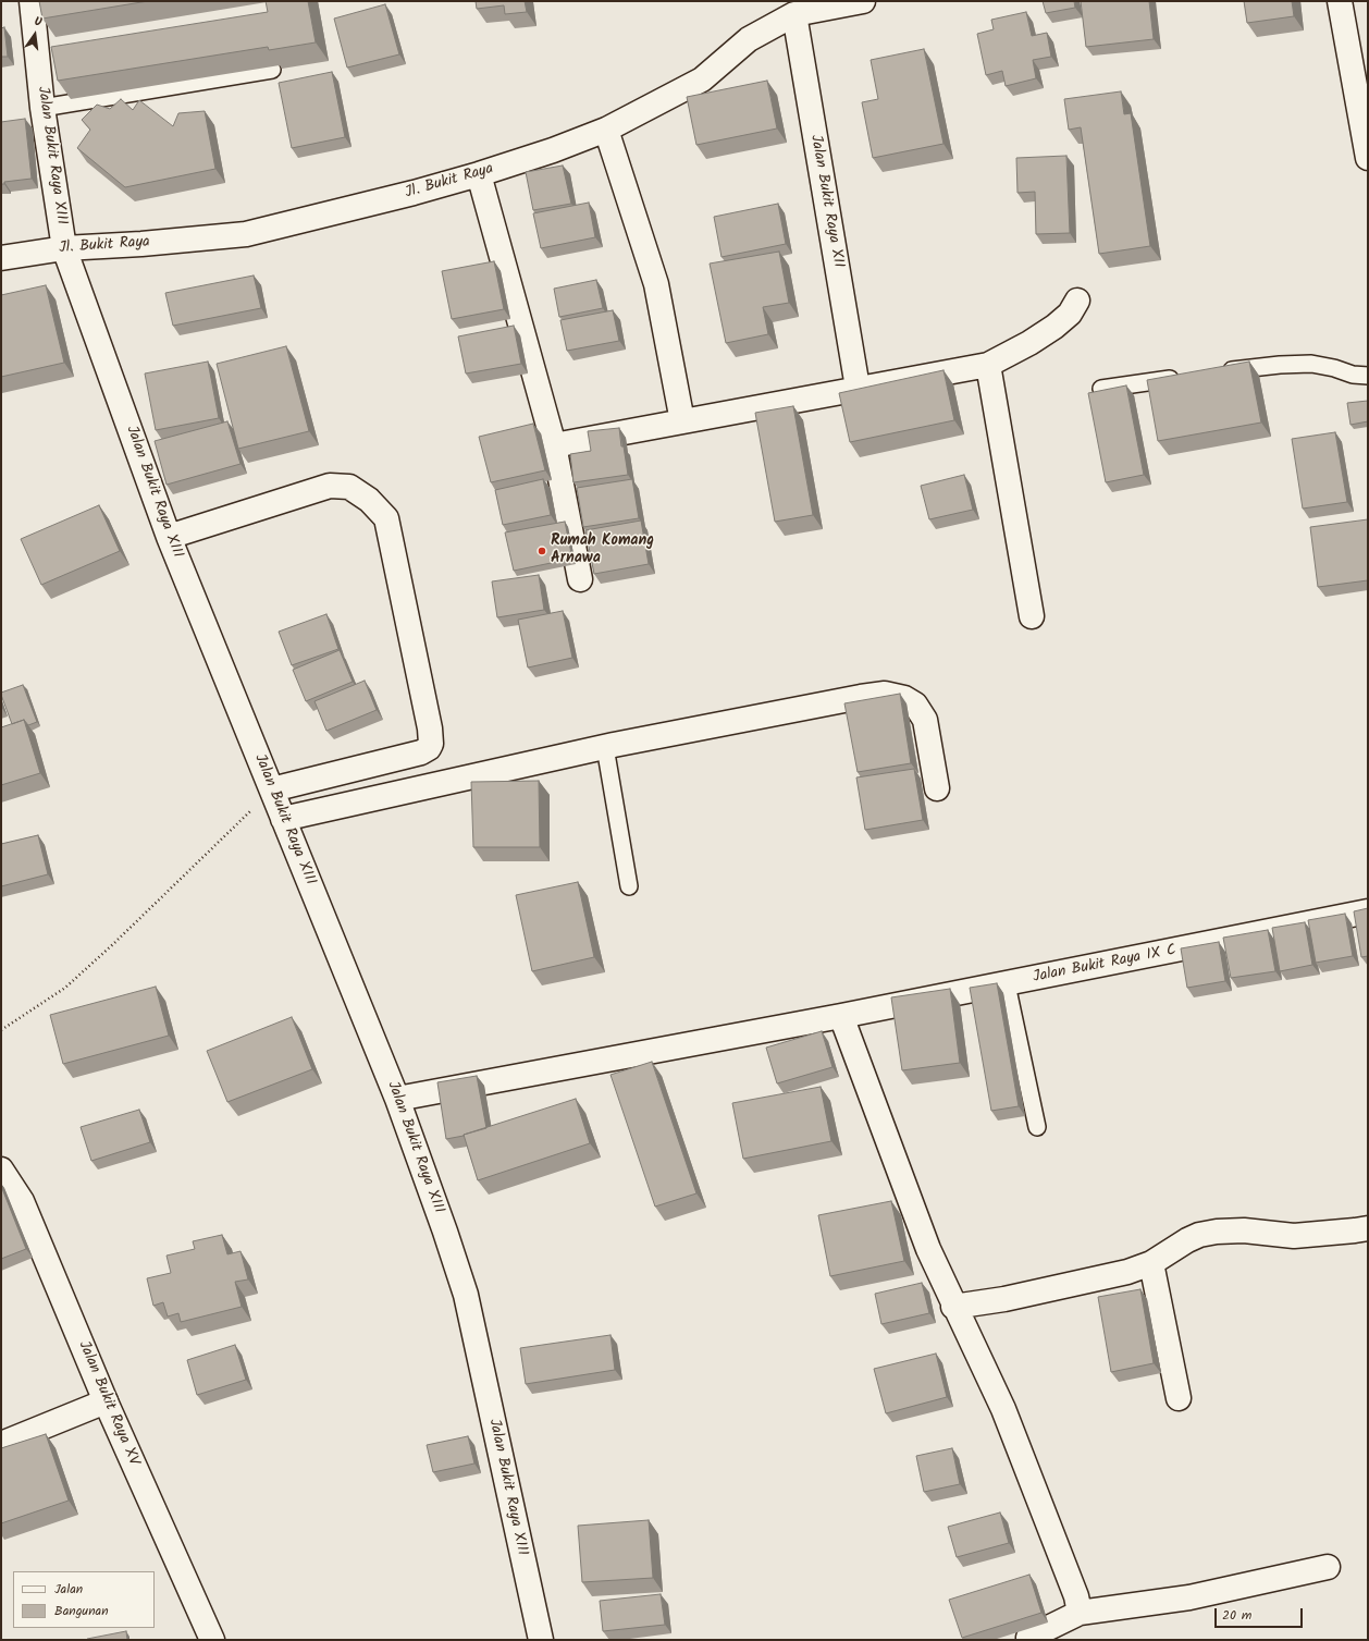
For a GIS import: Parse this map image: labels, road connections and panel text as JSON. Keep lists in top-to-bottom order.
{
  "streets": {
    "street": [
      "Jalan Bukit Raya XIII",
      "Jl. Bukit Raya",
      "Jalan Bukit Raya XII",
      "Jalan Bukit Raya IX C",
      "Jalan Bukit Raya XV"
    ]
  },
  "crossings": [
    ["Jalan Bukit Raya XIII", "Jl. Bukit Raya"],
    ["Jalan Bukit Raya XIII", "Jalan Bukit Raya IX C"],
    ["Jl. Bukit Raya", "Jalan Bukit Raya XII"]
  ],
  "places": ["Rumah Komang Arnawa"],
  "legend": ["Jalan", "Bangunan"],
  "scale_bar": "20 m",
  "north": "top"
}
